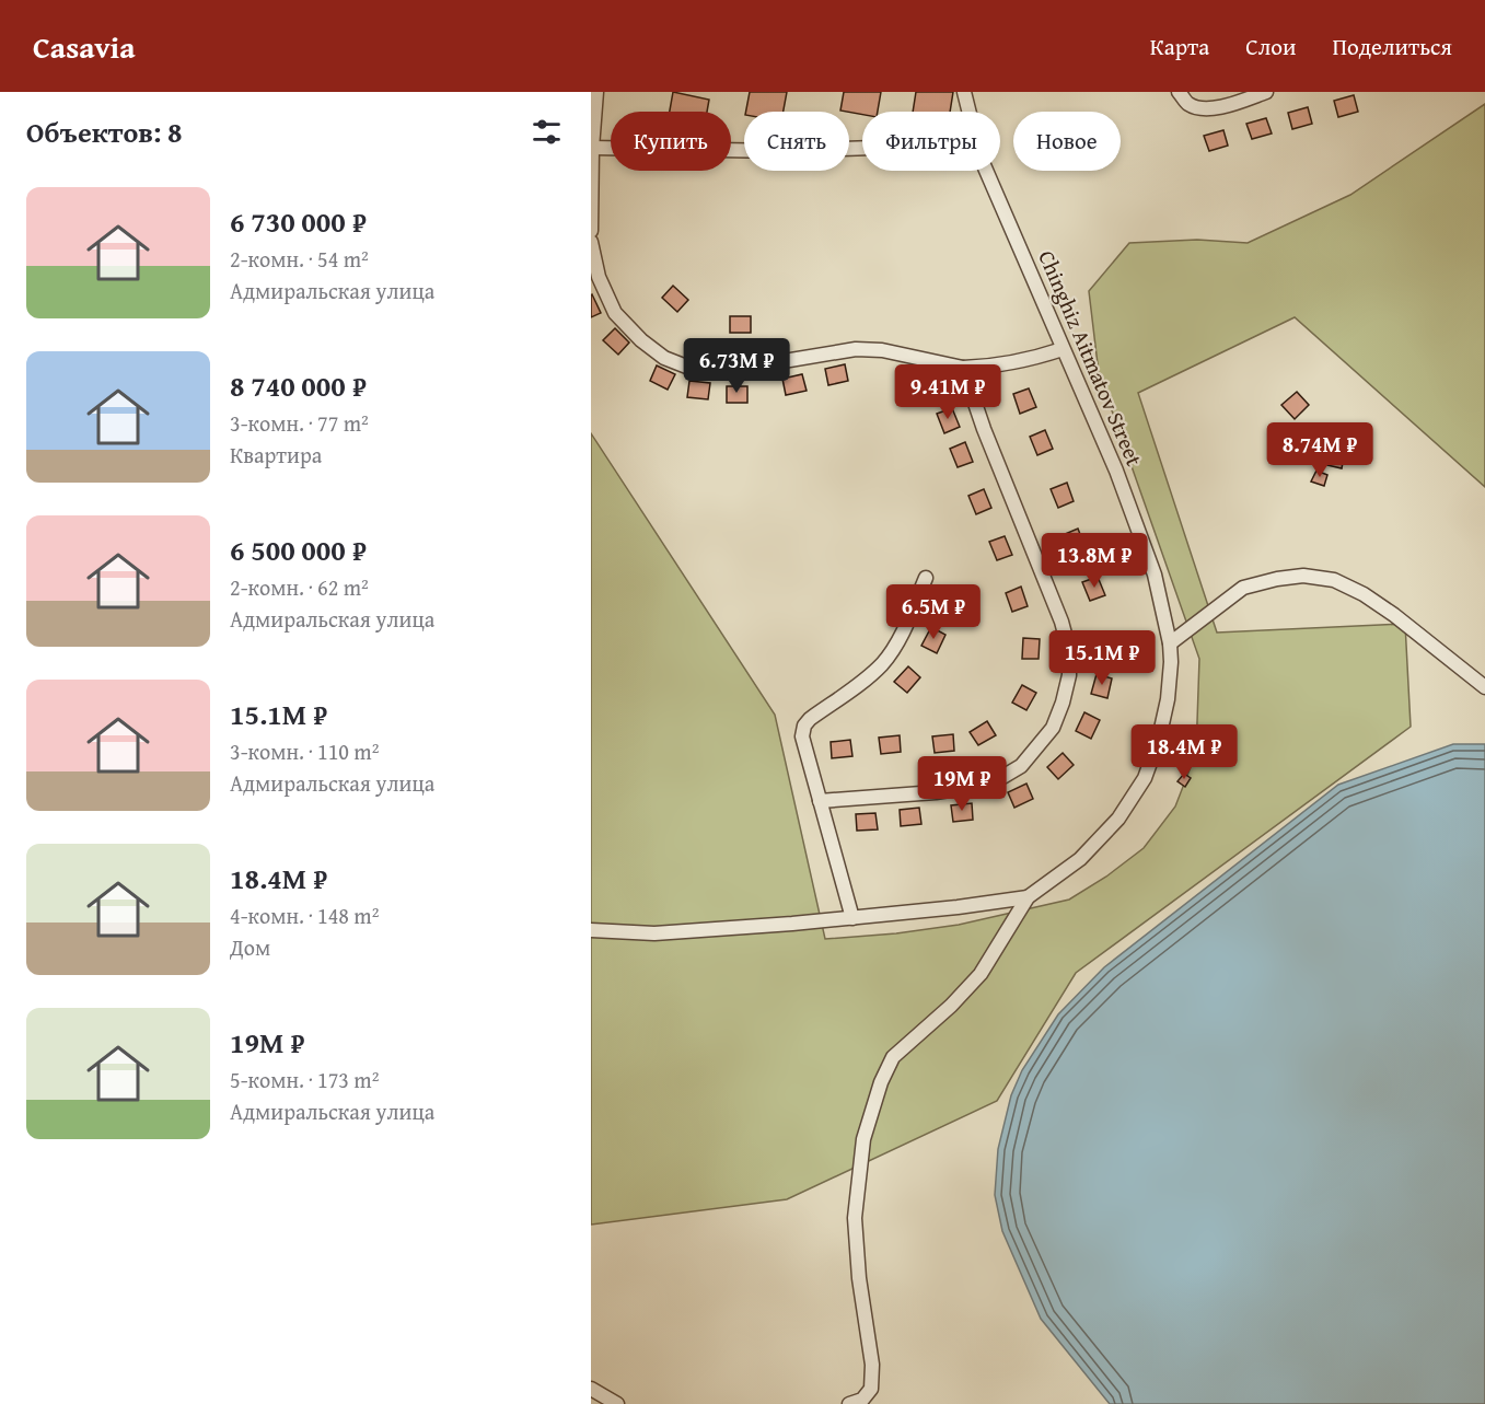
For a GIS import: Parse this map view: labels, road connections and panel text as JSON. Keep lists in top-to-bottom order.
{
  "streets": {
    "street": ["Chinghiz Aitmatov Street"]
  },
  "page": {
    "header": "Casavia",
    "nav": ["Карта", "Слои", "Поделиться"],
    "heading": "Объектов: 8",
    "chip": [
      "Купить",
      "Снять",
      "Фильтры",
      "Новое"
    ],
    "list": [
      {
        "name": "6 730 000 ₽",
        "note": "2-комн. · 54 m² · Адмиральская улица"
      },
      {
        "name": "8 740 000 ₽",
        "note": "3-комн. · 77 m² · Квартира"
      },
      {
        "name": "6 500 000 ₽",
        "note": "2-комн. · 62 m² · Адмиральская улица"
      },
      {
        "name": "15.1M ₽",
        "note": "3-комн. · 110 m² · Адмиральская улица"
      },
      {
        "name": "18.4M ₽",
        "note": "4-комн. · 148 m² · Дом"
      },
      {
        "name": "19M ₽",
        "note": "5-комн. · 173 m² · Адмиральская улица"
      }
    ],
    "price": [
      "6.73M ₽",
      "9.41M ₽",
      "8.74M ₽",
      "13.8M ₽",
      "6.5M ₽",
      "15.1M ₽",
      "18.4M ₽",
      "19M ₽"
    ]
  }
}
